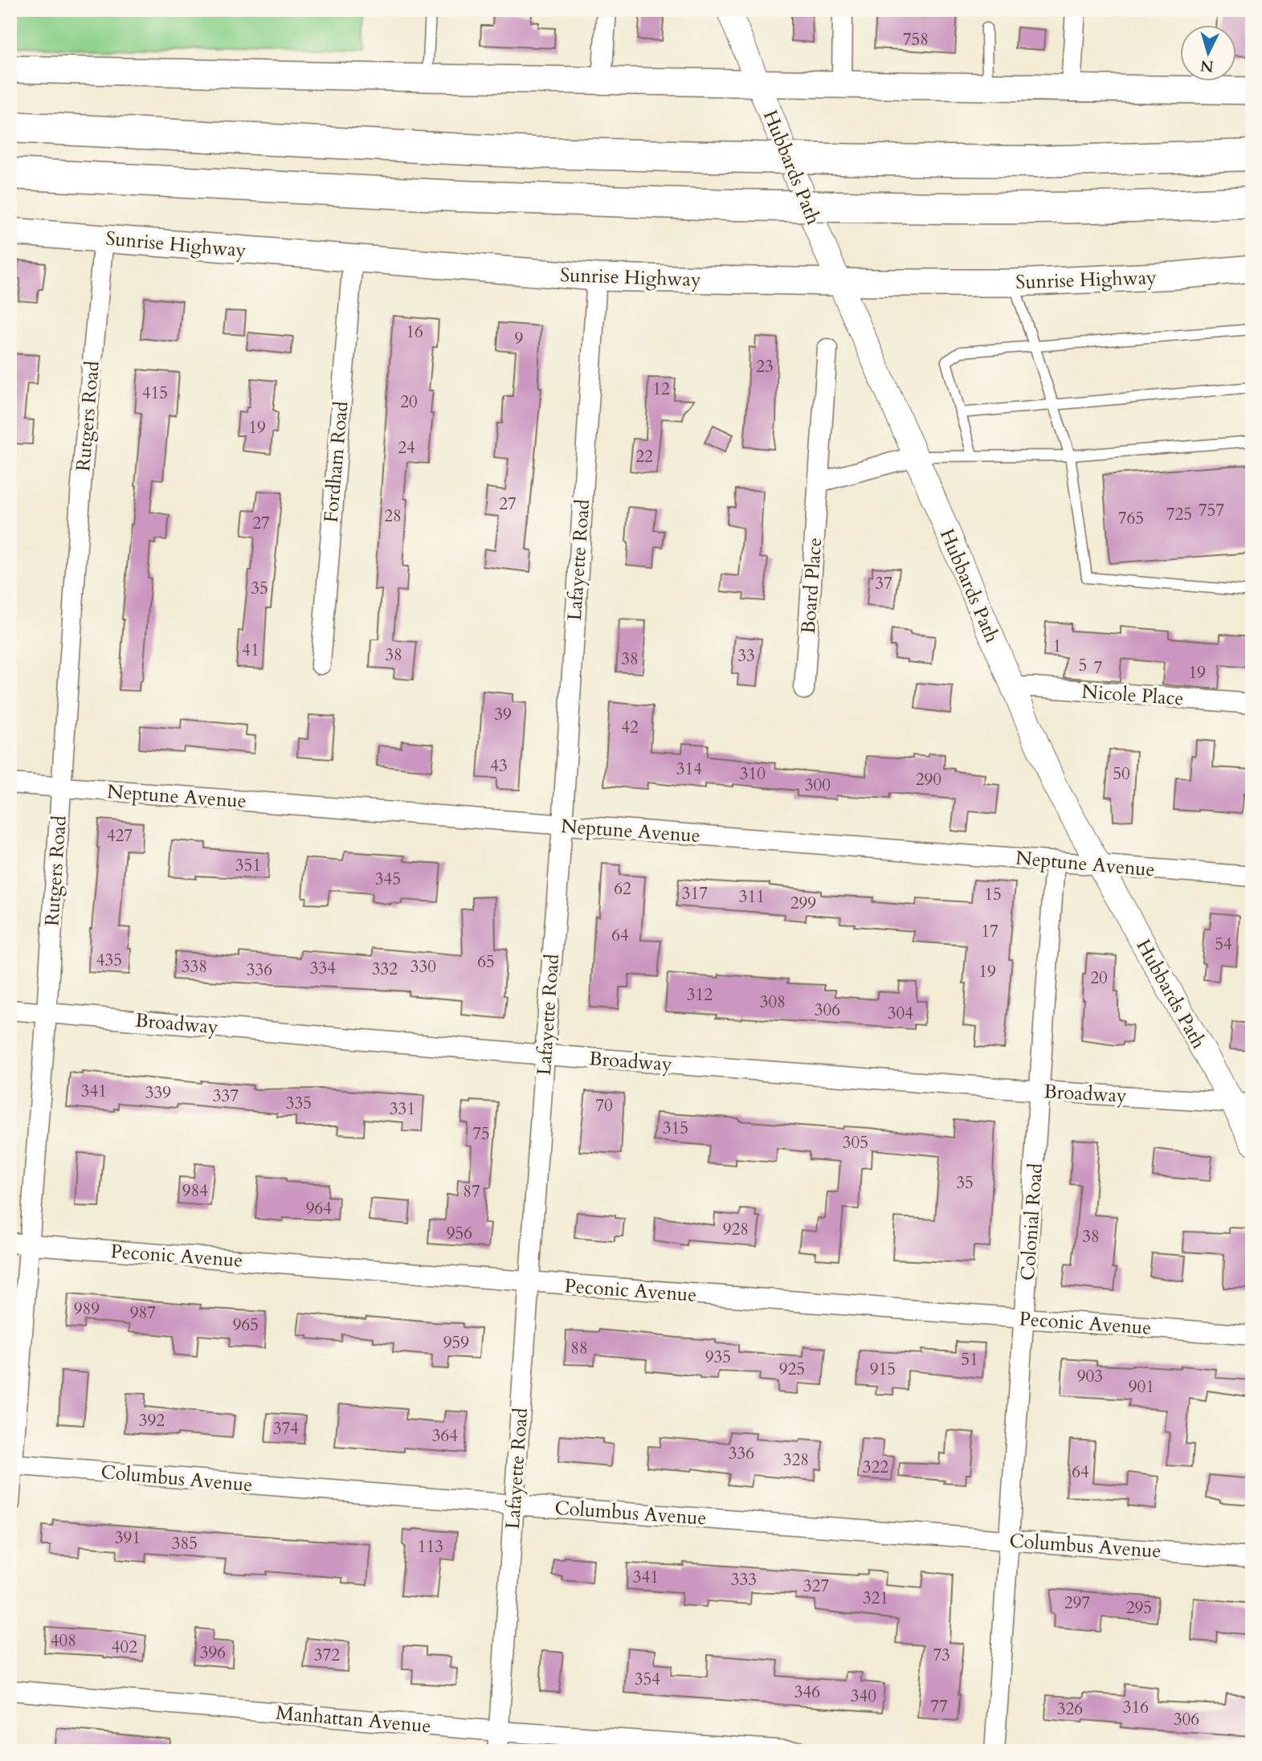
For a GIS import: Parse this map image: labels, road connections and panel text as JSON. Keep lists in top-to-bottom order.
{
  "streets": {
    "main road": ["Sunrise Highway"],
    "street": [
      "Hubbards Path",
      "Rutgers Road",
      "Fordham Road",
      "Lafayette Road",
      "Board Place",
      "Nicole Place",
      "Neptune Avenue",
      "Broadway",
      "Colonial Road",
      "Peconic Avenue",
      "Columbus Avenue",
      "Manhattan Avenue"
    ]
  },
  "crossings": [
    ["Hubbards Path", "Sunrise Highway"],
    ["Hubbards Path", "Nicole Place"],
    ["Hubbards Path", "Neptune Avenue"],
    ["Hubbards Path", "Broadway"],
    ["Sunrise Highway", "Rutgers Road"],
    ["Sunrise Highway", "Fordham Road"],
    ["Sunrise Highway", "Lafayette Road"],
    ["Rutgers Road", "Neptune Avenue"],
    ["Rutgers Road", "Broadway"],
    ["Rutgers Road", "Peconic Avenue"],
    ["Rutgers Road", "Columbus Avenue"],
    ["Lafayette Road", "Neptune Avenue"],
    ["Lafayette Road", "Broadway"],
    ["Lafayette Road", "Peconic Avenue"],
    ["Lafayette Road", "Columbus Avenue"],
    ["Lafayette Road", "Manhattan Avenue"],
    ["Neptune Avenue", "Colonial Road"],
    ["Broadway", "Colonial Road"],
    ["Colonial Road", "Peconic Avenue"],
    ["Colonial Road", "Columbus Avenue"]
  ],
  "house_numbers": [
    "758",
    "16",
    "9",
    "23",
    "12",
    "415",
    "20",
    "19",
    "24",
    "22",
    "27",
    "757",
    "725",
    "28",
    "765",
    "27",
    "37",
    "35",
    "1",
    "41",
    "38",
    "33",
    "38",
    "5",
    "7",
    "19",
    "39",
    "42",
    "43",
    "314",
    "310",
    "50",
    "290",
    "300",
    "427",
    "351",
    "345",
    "62",
    "317",
    "15",
    "311",
    "299",
    "17",
    "64",
    "54",
    "435",
    "65",
    "338",
    "330",
    "334",
    "332",
    "336",
    "19",
    "20",
    "312",
    "308",
    "306",
    "304",
    "341",
    "339",
    "337",
    "335",
    "70",
    "331",
    "315",
    "75",
    "305",
    "35",
    "984",
    "87",
    "964",
    "928",
    "956",
    "38",
    "989",
    "987",
    "965",
    "959",
    "88",
    "935",
    "51",
    "925",
    "915",
    "903",
    "901",
    "392",
    "374",
    "364",
    "336",
    "328",
    "322",
    "64",
    "391",
    "385",
    "113",
    "341",
    "333",
    "327",
    "321",
    "297",
    "295",
    "408",
    "402",
    "396",
    "372",
    "73",
    "354",
    "346",
    "340",
    "77",
    "316",
    "326",
    "306"
  ],
  "north": "bottom"
}
